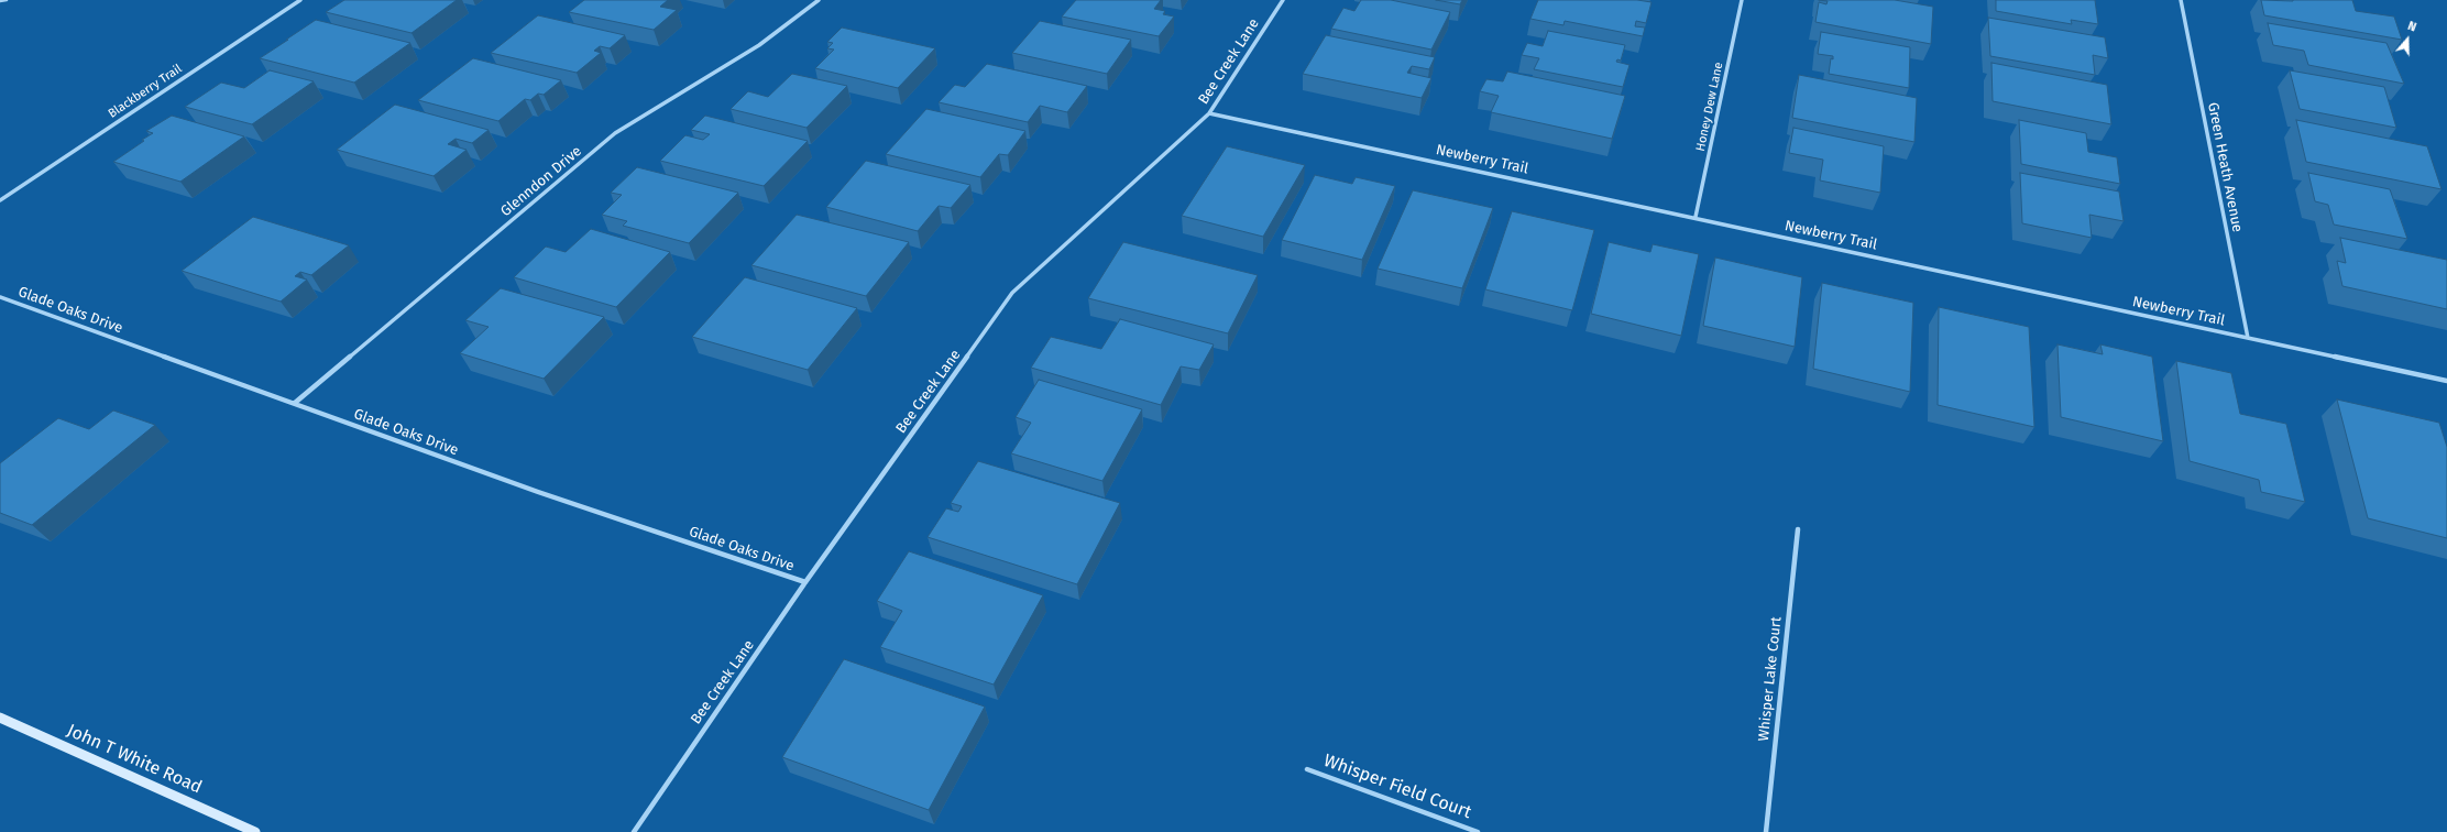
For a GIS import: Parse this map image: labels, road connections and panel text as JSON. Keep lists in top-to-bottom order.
{
  "streets": {
    "main road": ["John T White Road"],
    "street": [
      "Bee Creek Lane",
      "Blackberry Trail",
      "Honey Dew Lane",
      "Newberry Trail",
      "Green Heath Avenue",
      "Glenndon Drive",
      "Glade Oaks Drive",
      "Whisper Lake Court",
      "Whisper Field Court"
    ]
  },
  "crossings": [
    ["Bee Creek Lane", "Newberry Trail"],
    ["Bee Creek Lane", "Glade Oaks Drive"],
    ["Honey Dew Lane", "Newberry Trail"],
    ["Newberry Trail", "Green Heath Avenue"],
    ["Glenndon Drive", "Glade Oaks Drive"]
  ],
  "north": "top"
}
